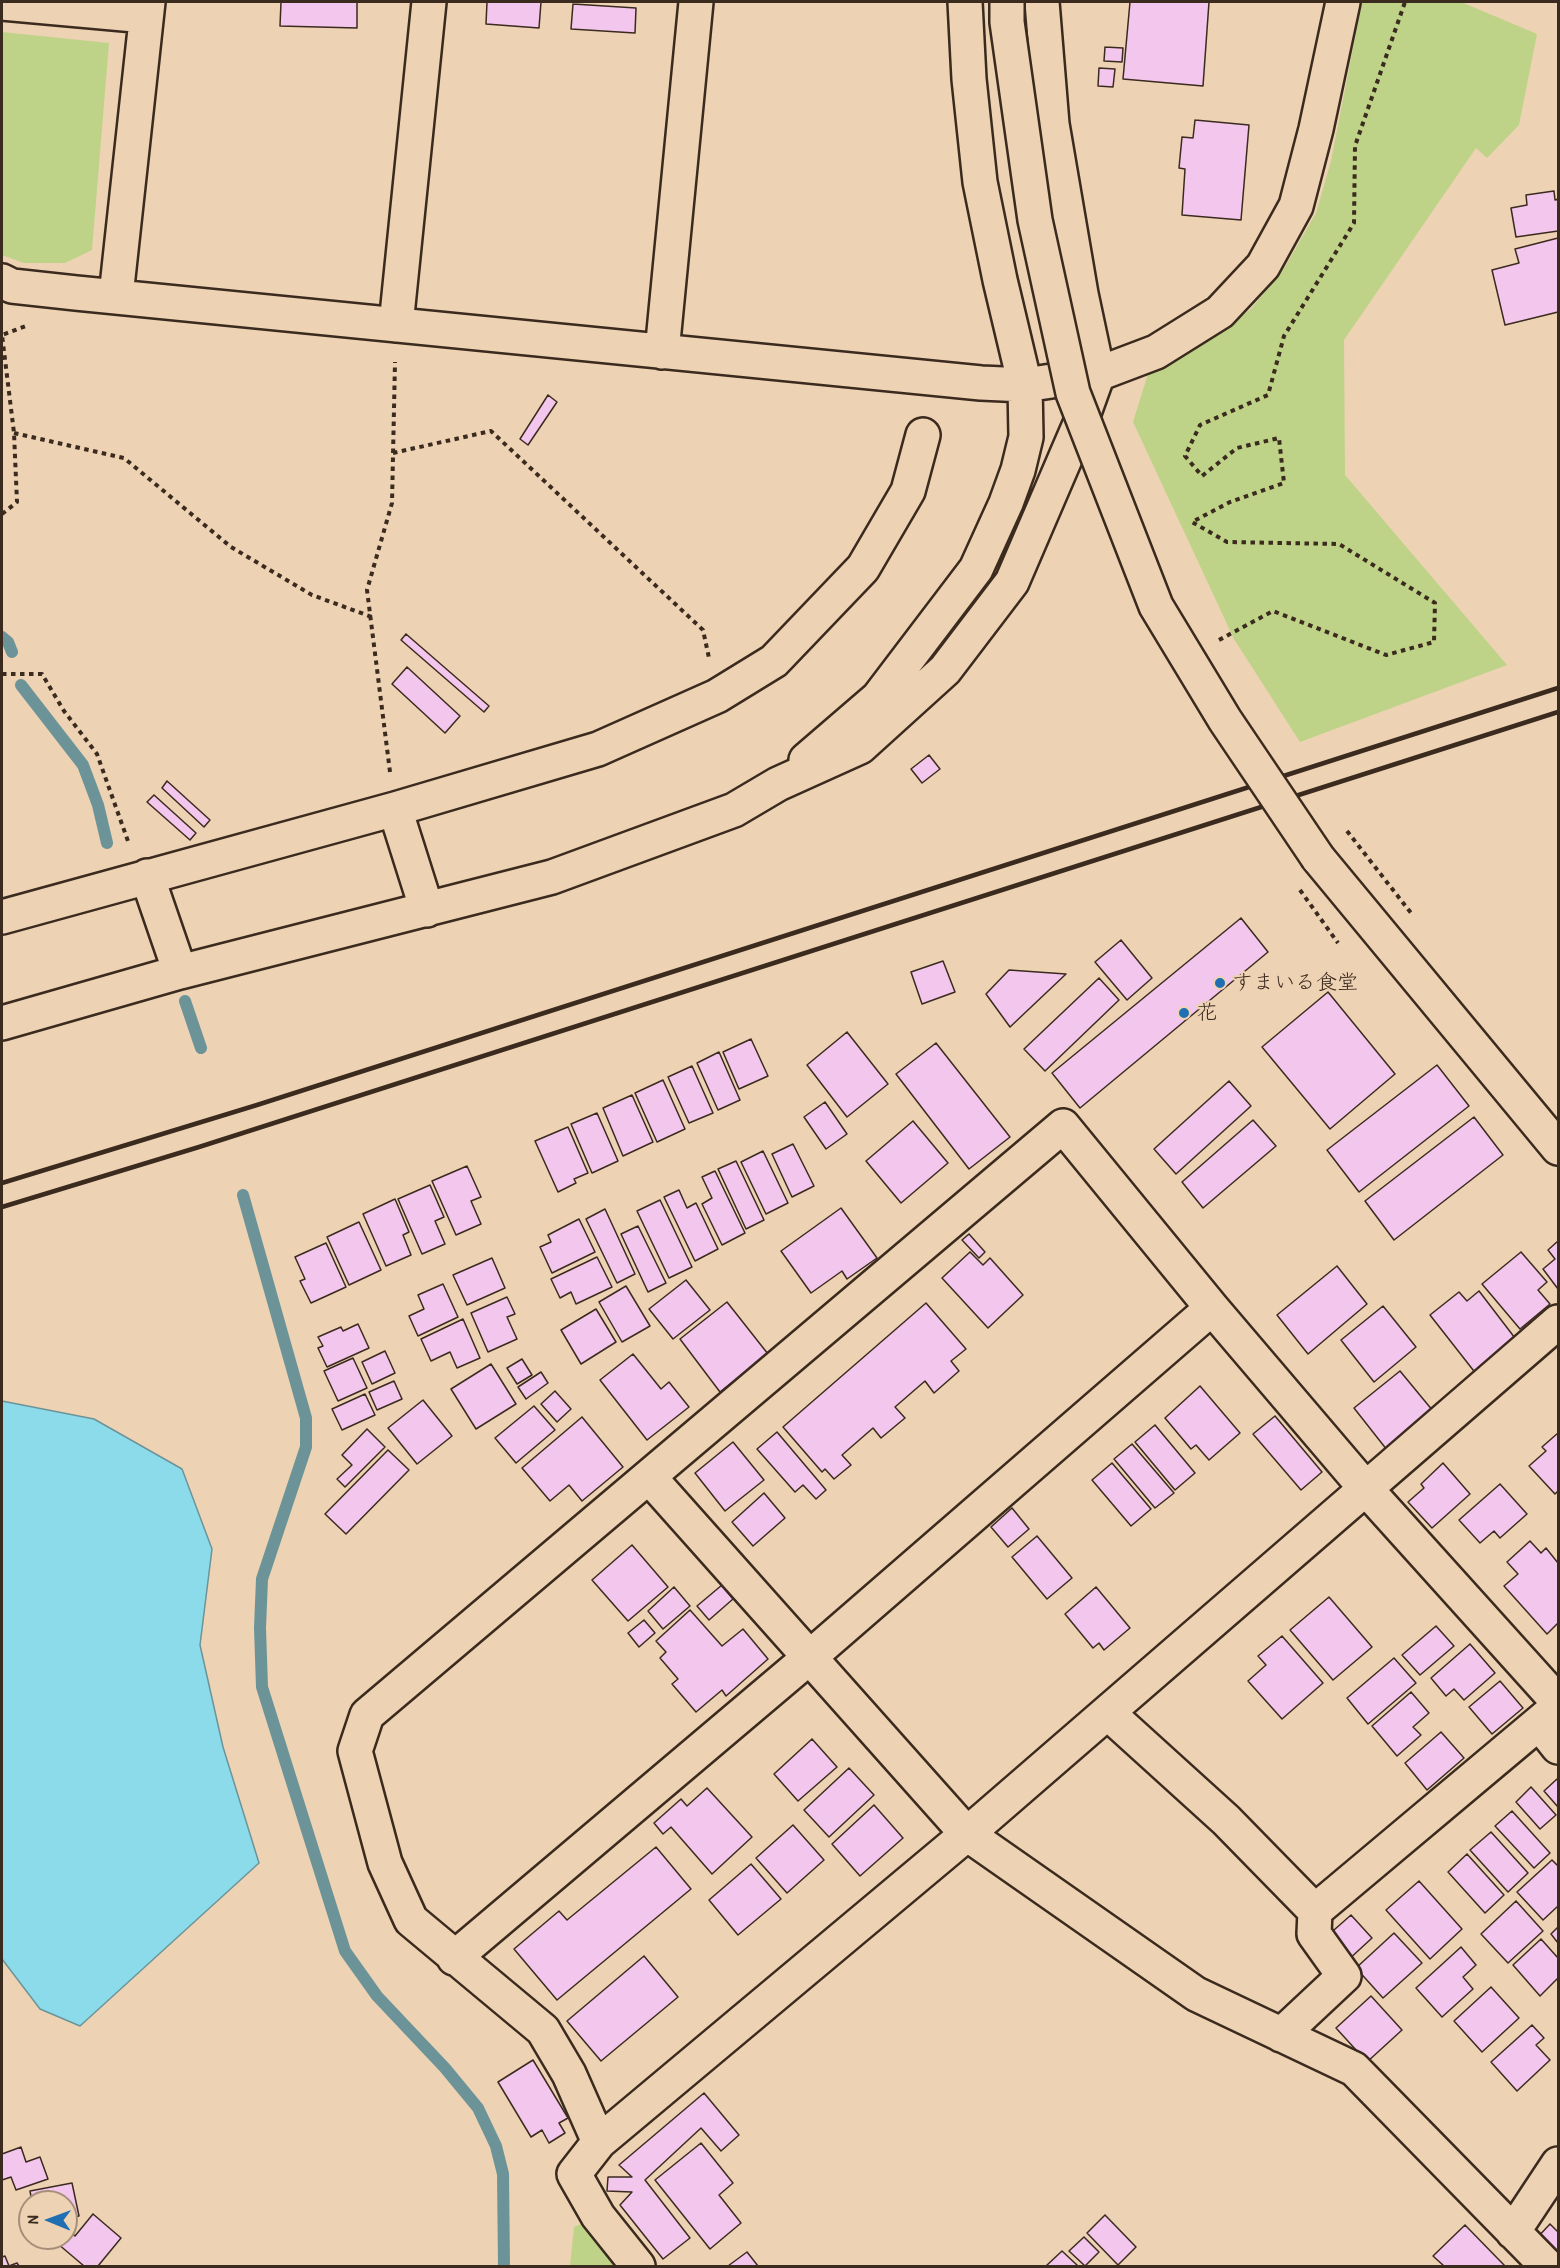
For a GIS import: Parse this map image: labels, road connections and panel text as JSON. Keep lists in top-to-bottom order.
{
  "places": ["すまいる食堂", "花"],
  "north": "left"
}
